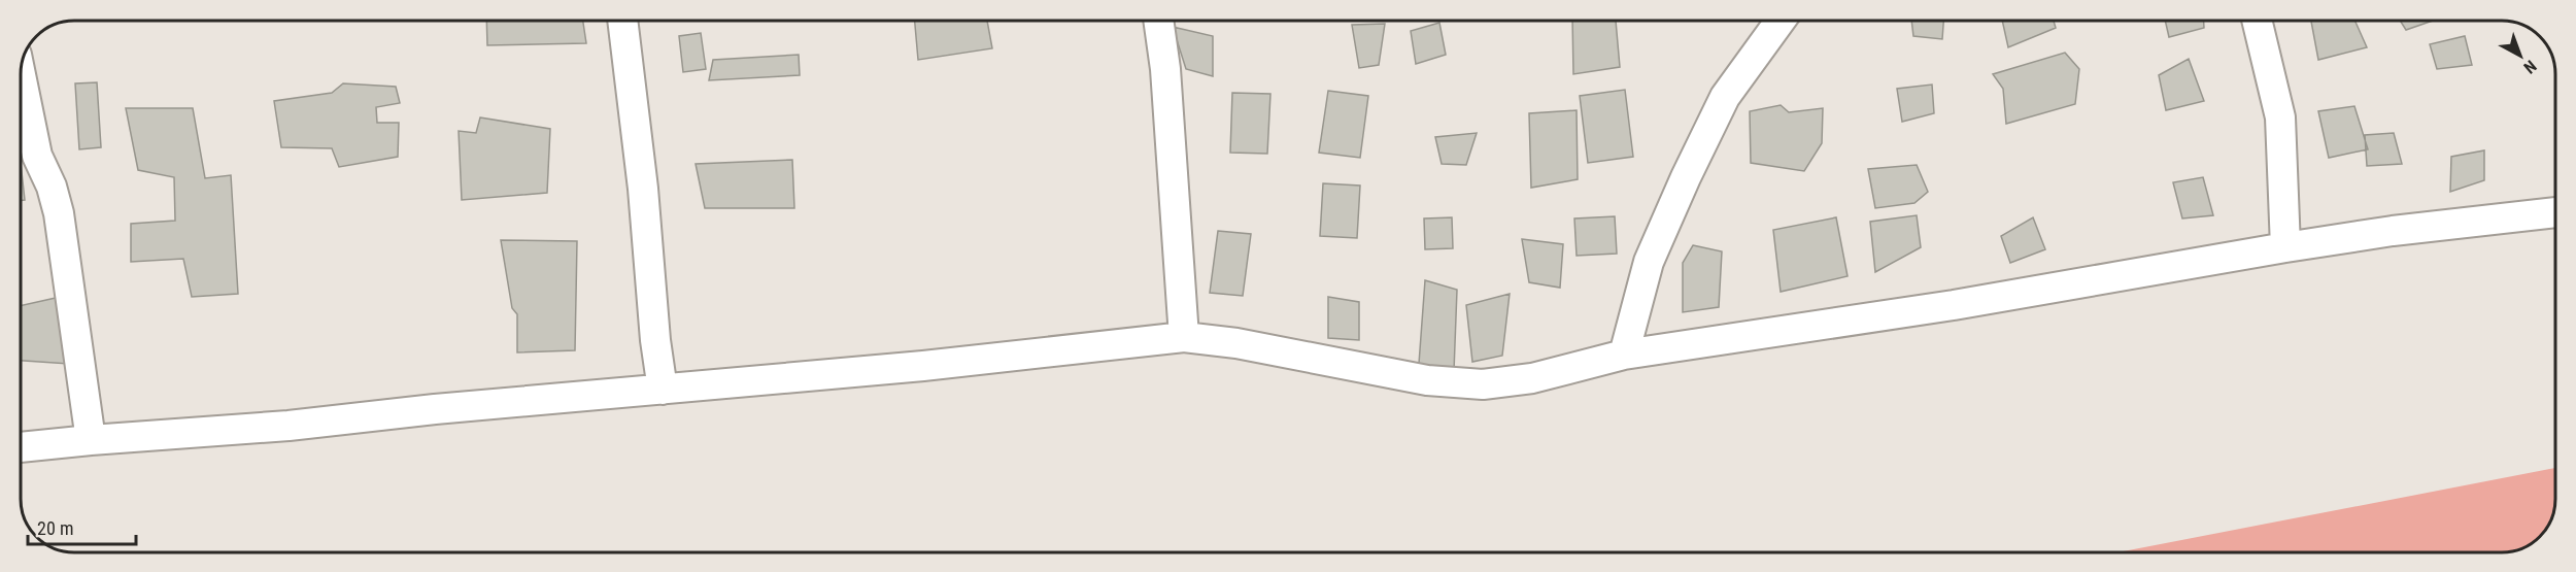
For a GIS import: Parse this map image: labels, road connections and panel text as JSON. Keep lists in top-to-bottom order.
{
  "scale_bar": "20 m",
  "north": "bottom right"
}
